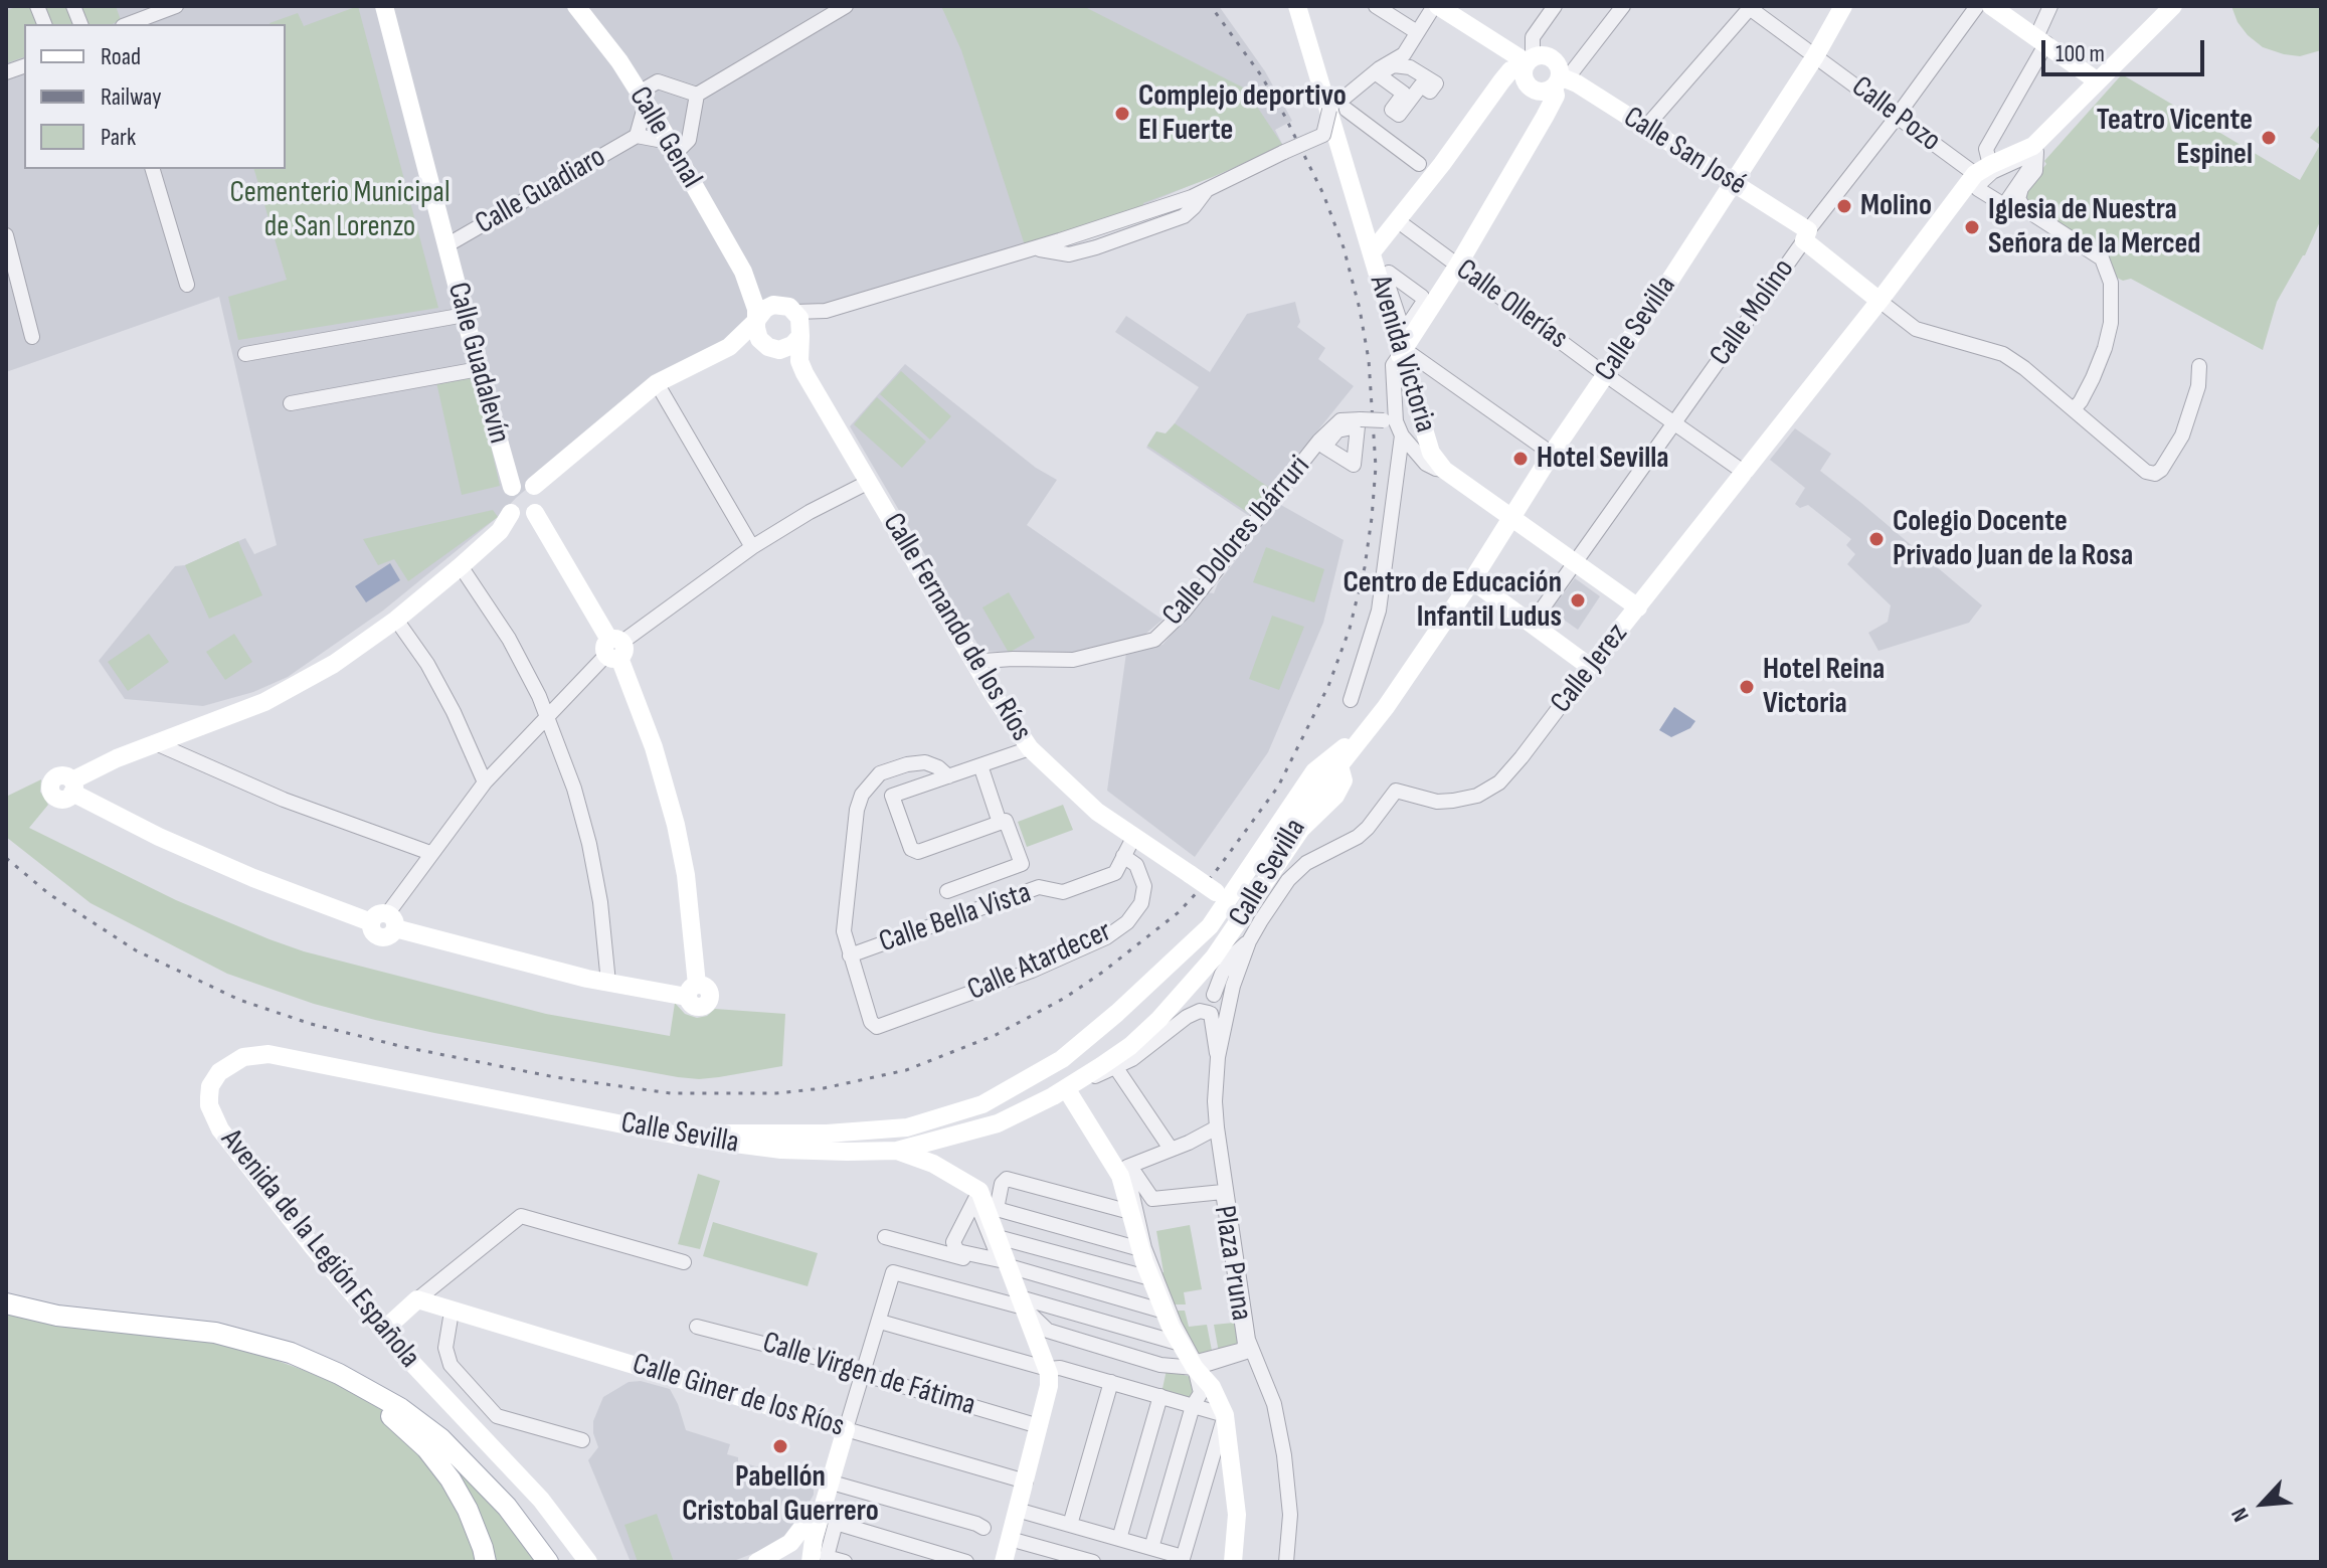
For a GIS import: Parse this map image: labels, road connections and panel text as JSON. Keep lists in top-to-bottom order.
{
  "streets": {
    "main road": [
      "Calle Genal",
      "Calle San José",
      "Calle Sevilla",
      "Avenida Victoria",
      "Calle Guadalevín",
      "Calle Fernando de los Ríos",
      "Calle Jerez",
      "Avenida de la Legión Española",
      "Calle Giner de los Ríos"
    ],
    "street": [
      "Calle Pozo",
      "Calle Guadiaro",
      "Calle Ollerías",
      "Calle Molino",
      "Calle Dolores Ibárruri",
      "Calle Bella Vista",
      "Calle Atardecer",
      "Plaza Pruna",
      "Calle Virgen de Fátima"
    ]
  },
  "crossings": [
    ["Calle Pozo", "Calle Molino"],
    ["Calle Pozo", "Calle Sevilla"],
    ["Calle Pozo", "Calle Jerez"],
    ["Calle Genal", "Calle Guadiaro"],
    ["Calle Genal", "Calle Fernando de los Ríos"],
    ["Calle San José", "Calle Molino"],
    ["Calle San José", "Calle Sevilla"],
    ["Calle San José", "Calle Jerez"],
    ["Calle Guadiaro", "Calle Guadalevín"],
    ["Calle Ollerías", "Calle Molino"],
    ["Calle Ollerías", "Calle Sevilla"],
    ["Calle Ollerías", "Calle Jerez"],
    ["Calle Molino", "Avenida Victoria"],
    ["Calle Sevilla", "Avenida Victoria"],
    ["Calle Sevilla", "Calle Fernando de los Ríos"],
    ["Calle Sevilla", "Avenida de la Legión Española"],
    ["Avenida Victoria", "Calle Jerez"],
    ["Calle Dolores Ibárruri", "Calle Fernando de los Ríos"],
    ["Calle Fernando de los Ríos", "Calle Bella Vista"],
    ["Calle Bella Vista", "Calle Atardecer"]
  ],
  "parks": ["Cementerio Municipal de San Lorenzo"],
  "places": [
    "Complejo deportivo El Fuerte",
    "Teatro Vicente Espinel",
    "Molino",
    "Iglesia de Nuestra Señora de la Merced",
    "Hotel Sevilla",
    "Colegio Docente Privado Juan de la Rosa",
    "Centro de Educación Infantil Ludus",
    "Hotel Reina Victoria",
    "Pabellón Cristobal Guerrero"
  ],
  "legend": ["Road", "Railway", "Park"],
  "scale_bar": "100 m",
  "north": "bottom left"
}
